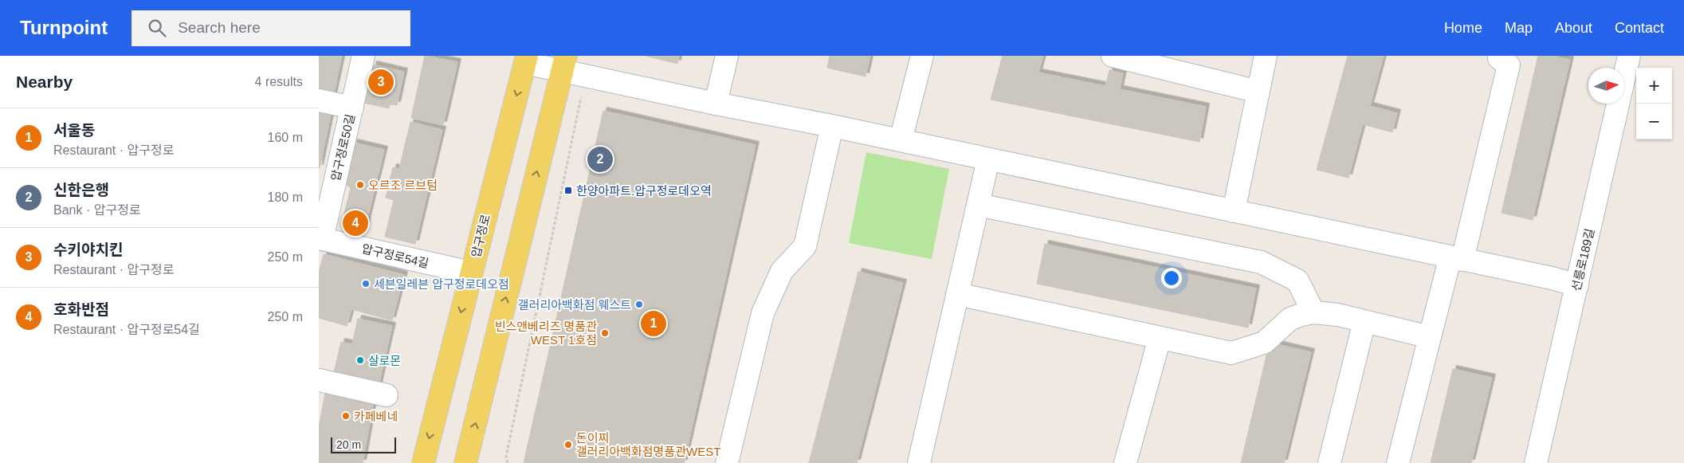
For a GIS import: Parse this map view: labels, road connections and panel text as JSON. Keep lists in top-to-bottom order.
{
  "streets": {
    "main road": ["압구정로"],
    "street": ["압구정로50길", "압구정로54길", "선릉로189길"]
  },
  "crossings": [
    ["압구정로50길", "압구정로54길"],
    ["압구정로", "압구정로54길"]
  ],
  "places": {
    "other": [
      "오르조 르브텀",
      "세븐일레븐 압구정로데오점",
      "갤러리아백화점 웨스트",
      "빈스앤베리즈 명품관 WEST 1호점",
      "살로몬",
      "카페베네",
      "돈이찌 갤러리아백화점명품관WEST"
    ],
    "transit": ["한양아파트.압구정로데오역"]
  },
  "scale_bar": "20 m",
  "north": "right",
  "page": {
    "header": "Turnpoint",
    "search": "Search here",
    "nav": [
      "Home",
      "Map",
      "About",
      "Contact"
    ],
    "heading": ["Nearby", "4 results"],
    "map_buttons": ["+", "−"],
    "pins": [
      "3",
      "2",
      "4",
      "1"
    ],
    "list": [
      {
        "mark": "1",
        "name": "서울동",
        "note": "Restaurant · 압구정로",
        "value": "160 m"
      },
      {
        "mark": "2",
        "name": "신한은행",
        "note": "Bank · 압구정로",
        "value": "180 m"
      },
      {
        "mark": "3",
        "name": "수키야치킨",
        "note": "Restaurant · 압구정로",
        "value": "250 m"
      },
      {
        "mark": "4",
        "name": "호화반점",
        "note": "Restaurant · 압구정로54길",
        "value": "250 m"
      }
    ],
    "scale": "20 m"
  }
}
